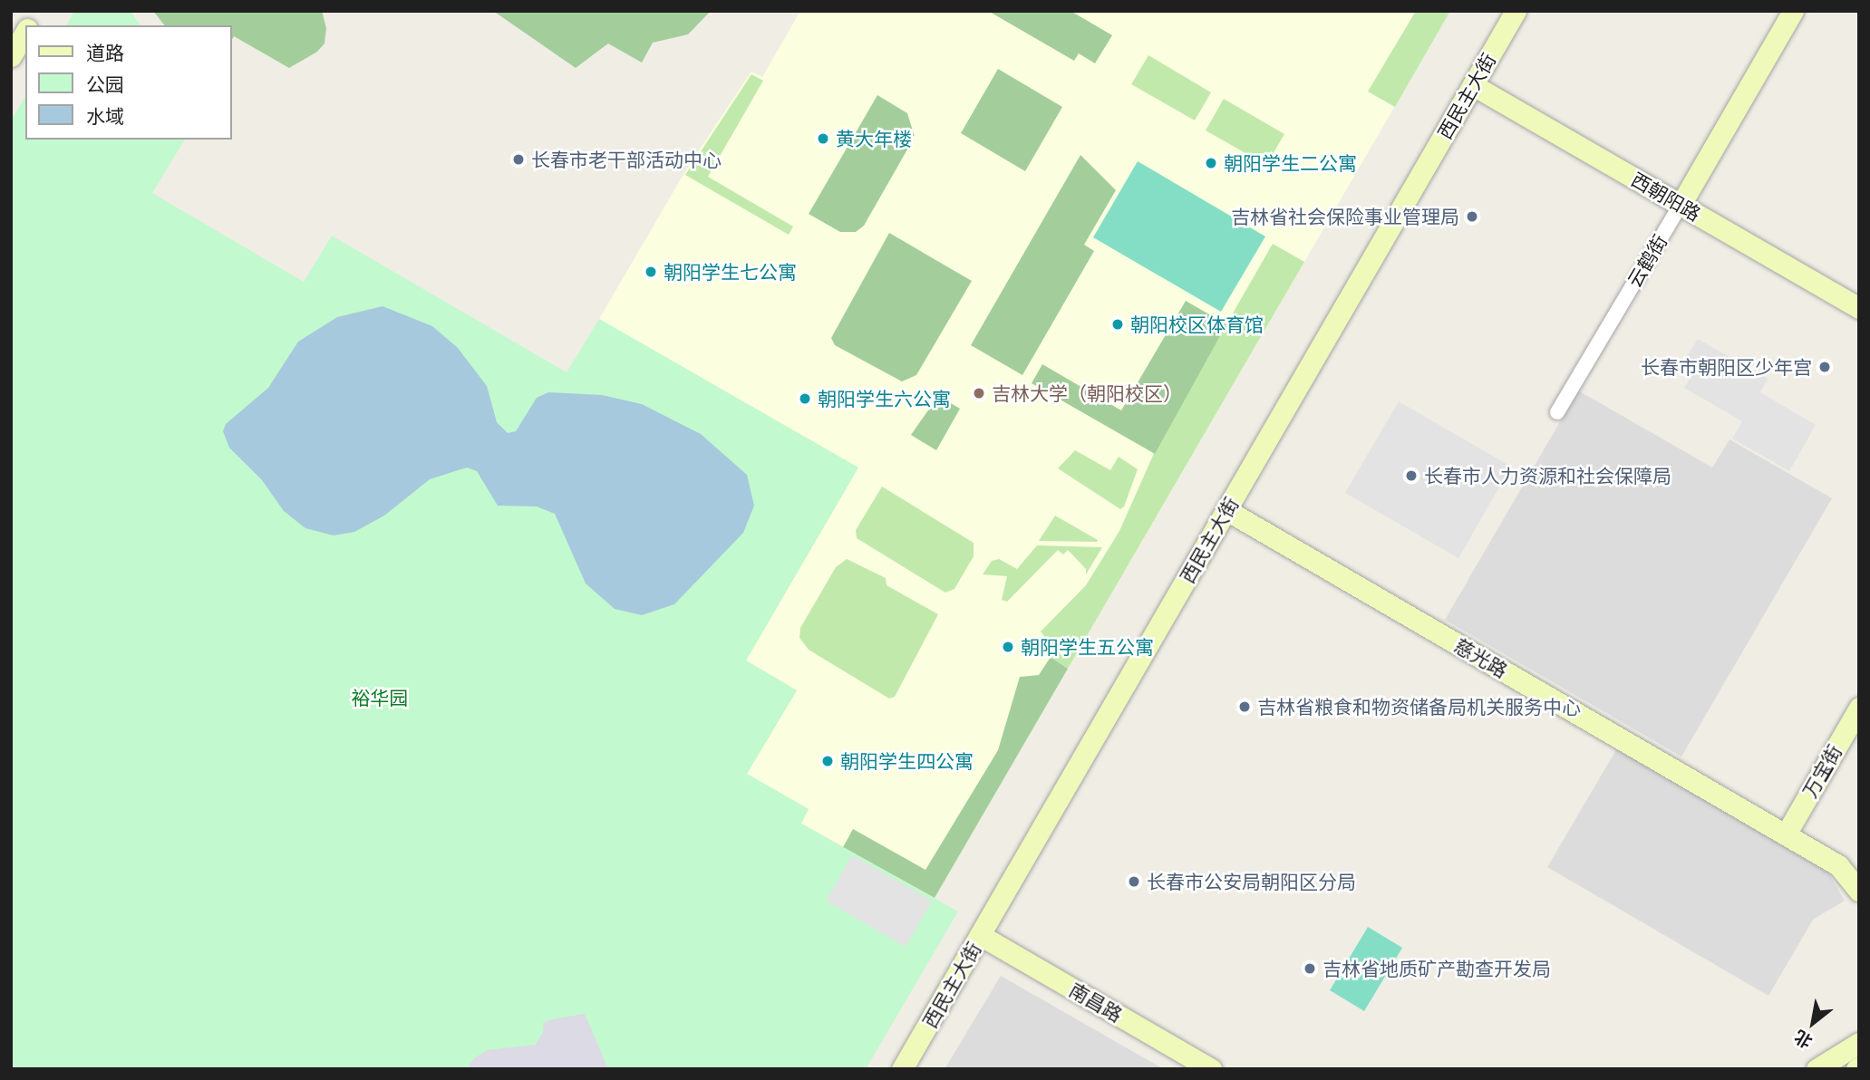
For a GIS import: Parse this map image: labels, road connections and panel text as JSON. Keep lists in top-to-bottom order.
{
  "streets": {
    "main road": [
      "西民主大街",
      "西朝阳路",
      "云鹤街",
      "慈光路",
      "万宝街",
      "南昌路"
    ]
  },
  "crossings": [
    ["西民主大街", "西朝阳路"],
    ["西民主大街", "慈光路"],
    ["西民主大街", "南昌路"],
    ["西朝阳路", "云鹤街"],
    ["慈光路", "万宝街"]
  ],
  "parks": ["裕华园"],
  "places": [
    "黄大年楼",
    "长春市老干部活动中心",
    "朝阳学生二公寓",
    "吉林省社会保险事业管理局",
    "朝阳学生七公寓",
    "朝阳校区体育馆",
    "长春市朝阳区少年宫",
    "吉林大学（朝阳校区）",
    "朝阳学生六公寓",
    "长春市人力资源和社会保障局",
    "朝阳学生五公寓",
    "吉林省粮食和物资储备局机关服务中心",
    "朝阳学生四公寓",
    "长春市公安局朝阳区分局",
    "吉林省地质矿产勘查开发局"
  ],
  "legend": ["道路", "公园", "水域"],
  "north": "bottom left"
}
